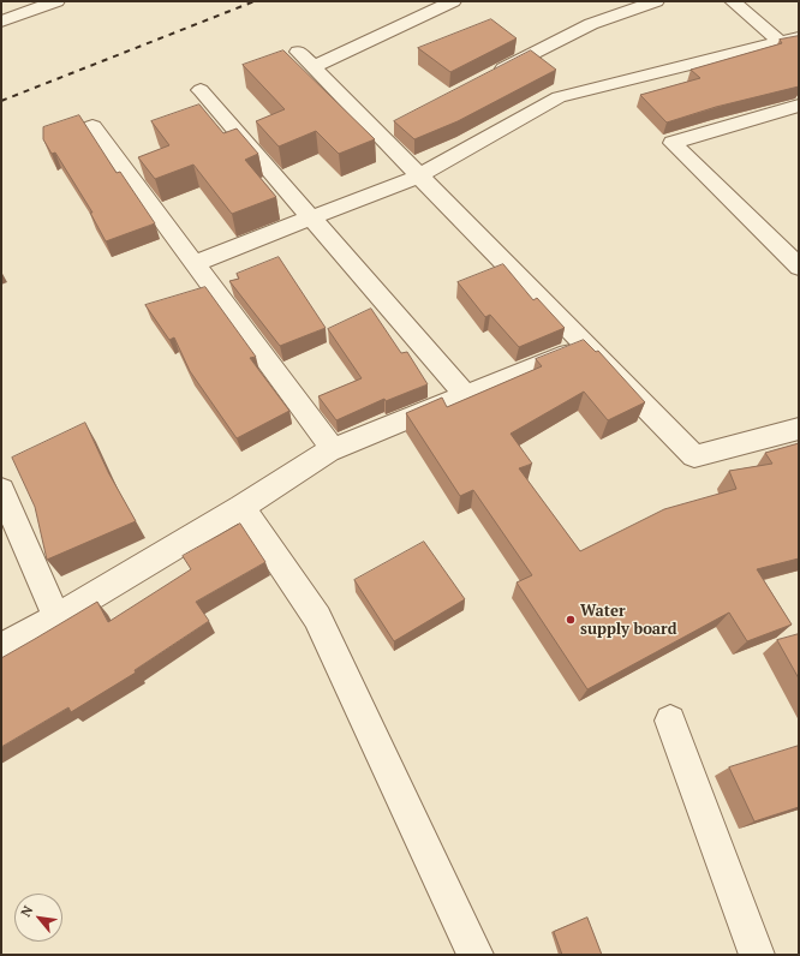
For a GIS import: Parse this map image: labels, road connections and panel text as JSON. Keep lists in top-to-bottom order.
{
  "places": ["Water supply board"],
  "north": "top left"
}
